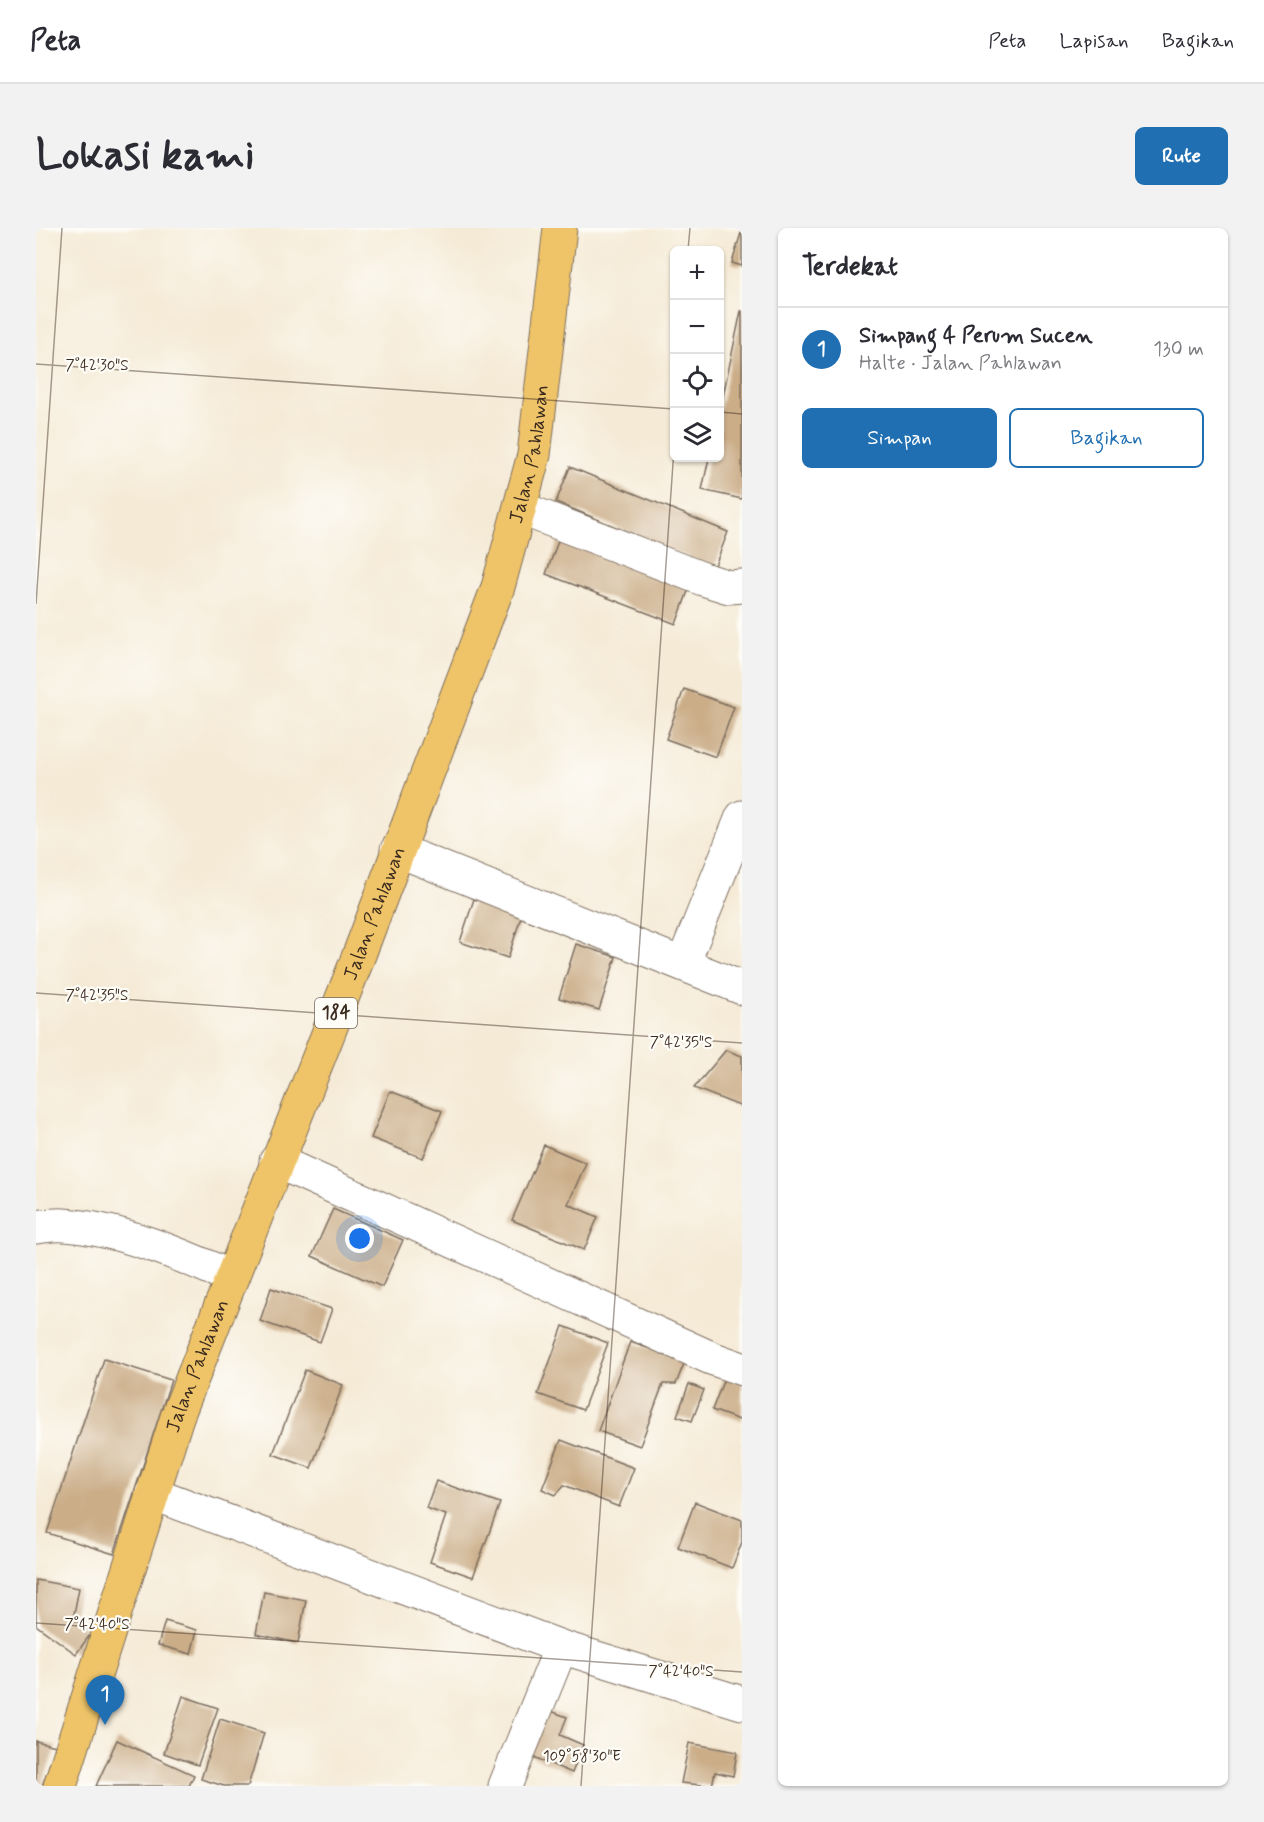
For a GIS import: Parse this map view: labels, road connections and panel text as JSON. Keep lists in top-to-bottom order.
{
  "streets": {
    "main road": ["Jalan Pahlawan", "184"]
  },
  "page": {
    "header": "Peta",
    "nav": ["Peta", "Lapisan", "Bagikan"],
    "buttons": [
      "Rute",
      ["Simpan", "Bagikan"]
    ],
    "title": "Lokasi kami",
    "heading": "Terdekat",
    "map_buttons": ["+", "−"],
    "list": [
      {
        "mark": "1",
        "name": "Simpang 4 Perum Sucen",
        "note": "Halte · Jalan Pahlawan",
        "value": "130 m"
      }
    ],
    "pins": "1"
  },
  "coordinates": [
    "7°42'30\"S",
    "7°42'35\"S",
    "7°42'40\"S",
    "109°58'30\"E"
  ]
}
